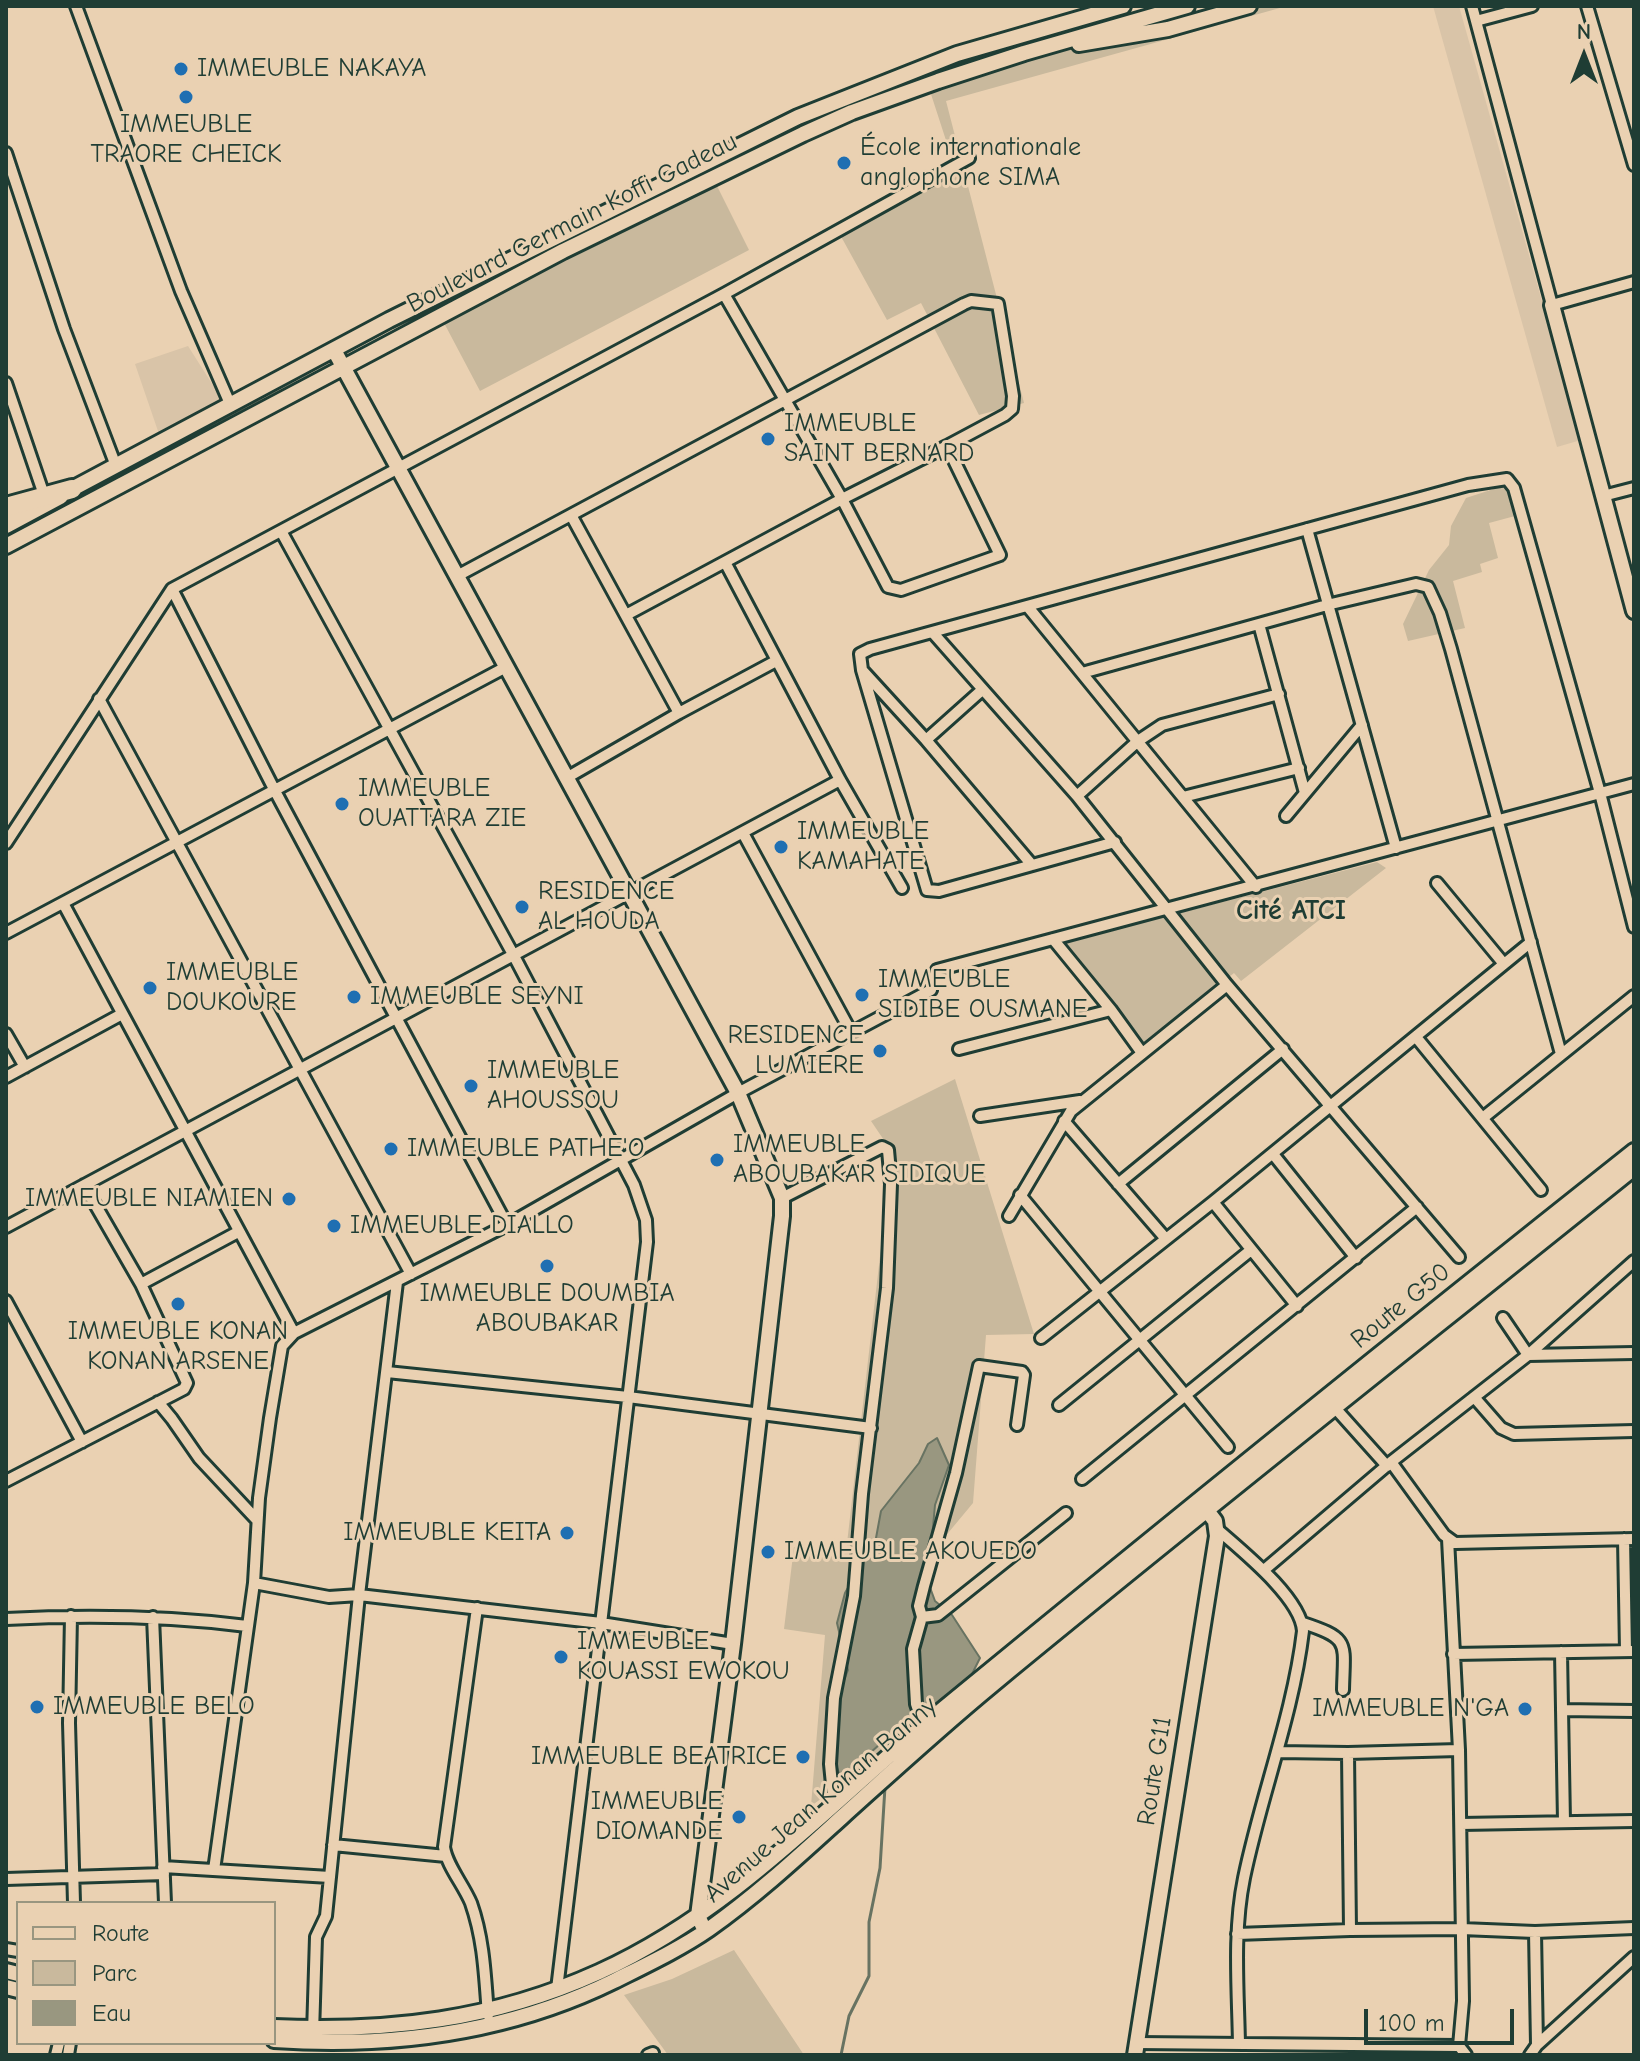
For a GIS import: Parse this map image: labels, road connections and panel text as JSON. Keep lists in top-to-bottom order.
{
  "streets": {
    "street": [
      "Boulevard Germain Koffi Gadeau",
      "Route G50",
      "Route G11",
      "Avenue Jean Konan Banny"
    ]
  },
  "crossings": [
    ["Route G50", "Avenue Jean Konan Banny"]
  ],
  "districts": ["Cité ATCI"],
  "places": [
    "IMMEUBLE NAKAYA",
    "IMMEUBLE TRAORE CHEICK",
    "École internationale anglophone SIMA",
    "IMMEUBLE SAINT BERNARD",
    "IMMEUBLE OUATTARA ZIE",
    "IMMEUBLE KAMAHATE",
    "RESIDENCE AL HOUDA",
    "IMMEUBLE DOUKOURE",
    "IMMEUBLE SIDIBE OUSMANE",
    "IMMEUBLE SEYNI",
    "RESIDENCE LUMIERE",
    "IMMEUBLE AHOUSSOU",
    "IMMEUBLE PATHE'O",
    "IMMEUBLE ABOUBAKAR SIDIQUE",
    "IMMEUBLE NIAMIEN",
    "IMMEUBLE DIALLO",
    "IMMEUBLE DOUMBIA ABOUBAKAR",
    "IMMEUBLE KONAN KONAN ARSENE",
    "IMMEUBLE KEITA",
    "IMMEUBLE AKOUEDO",
    "IMMEUBLE KOUASSI EWOKOU",
    "IMMEUBLE BELO",
    "IMMEUBLE N'GA",
    "IMMEUBLE BEATRICE",
    "IMMEUBLE DIOMANDE"
  ],
  "legend": ["Route", "Parc", "Eau"],
  "scale_bar": "100 m",
  "north": "top"
}
